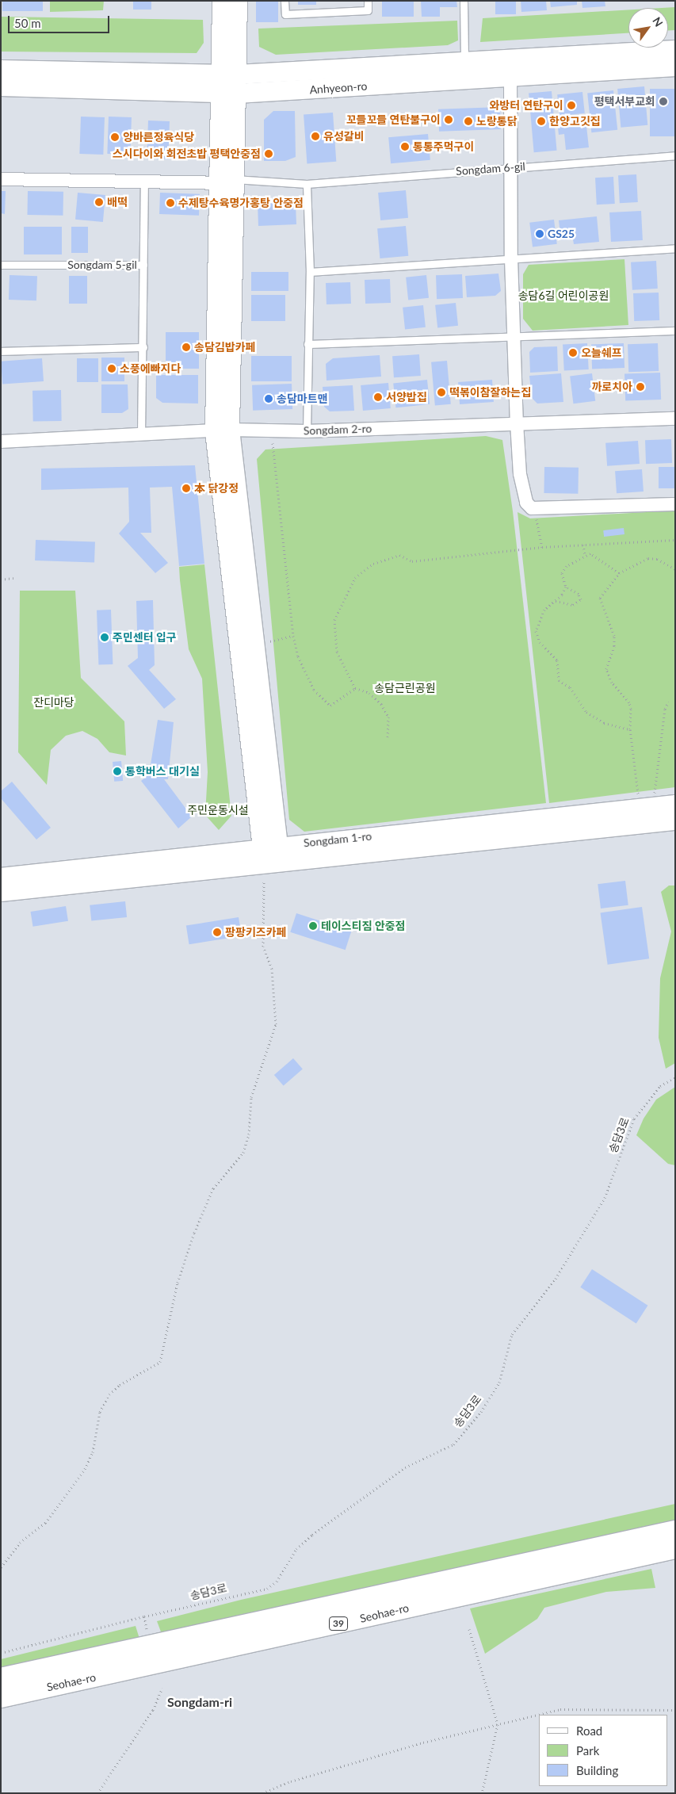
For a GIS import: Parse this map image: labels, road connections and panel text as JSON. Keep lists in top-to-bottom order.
{
  "streets": {
    "main road": [
      "Anhyeon-ro",
      "Songdam 1-ro",
      "Seohae-ro",
      "39"
    ],
    "street": ["Songdam 2-ro"],
    "lane": ["Songdam 6-gil", "Songdam 5-gil"],
    "path": ["송담3로"]
  },
  "crossings": [
    ["Songdam 5-gil", "Songdam 2-ro"]
  ],
  "districts": ["Songdam-ri"],
  "parks": [
    "송담6길 어린이공원",
    "송담근린공원",
    "잔디마당",
    "주민운동시설"
  ],
  "places": [
    "평택서부교회",
    "와방터 연탄구이",
    "꼬들꼬들 연탄불구이",
    "노랑통닭",
    "한양고깃집",
    "유성갈비",
    "양바른정육식당",
    "통통주먹구이",
    "스시다이와 회전초밥 평택안중점",
    "배떡",
    "수제탕수육명가홍탕 안중점",
    "GS25",
    "송담김밥카페",
    "오늘쉐프",
    "소풍에빠지다",
    "까로치아",
    "떡볶이참잘하는집",
    "서양밥집",
    "송담마트맨",
    "本 닭강정",
    "주민센터 입구",
    "통학버스 대기실",
    "테이스티짐 안중점",
    "팡팡키즈카페"
  ],
  "legend": ["Road", "Park", "Building"],
  "scale_bar": "50 m",
  "north": "top right"
}
